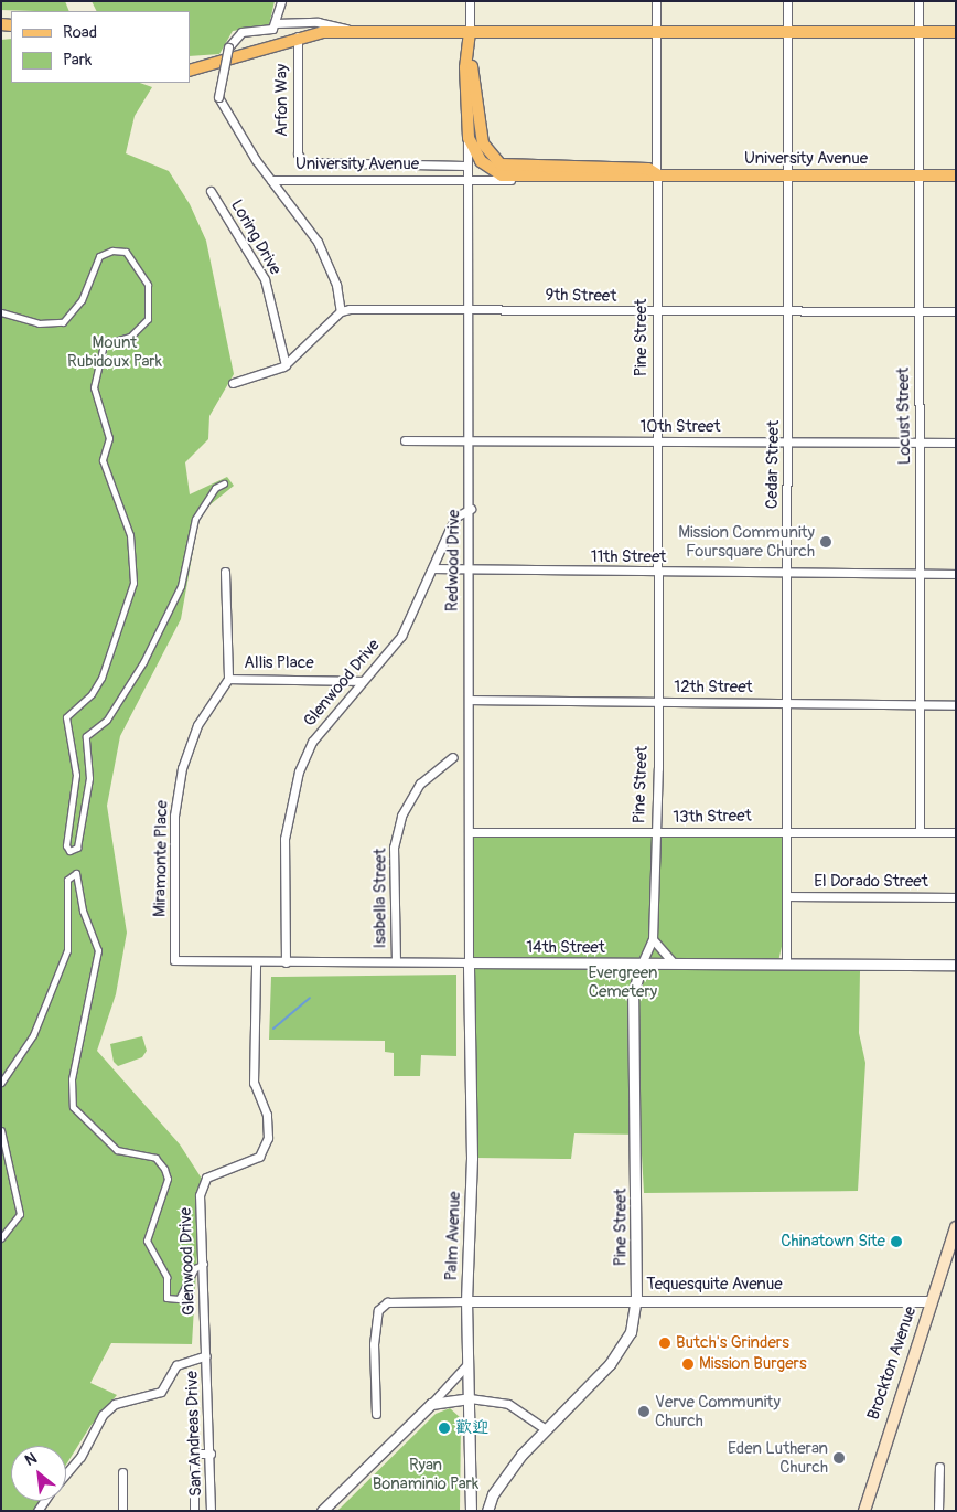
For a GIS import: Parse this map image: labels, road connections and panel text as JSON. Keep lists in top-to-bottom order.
{
  "streets": {
    "main road": ["University Avenue", "Redwood Drive", "Brockton Avenue"],
    "street": [
      "Arfon Way",
      "Loring Drive",
      "9th Street",
      "Pine Street",
      "Locust Street",
      "10th Street",
      "Cedar Street",
      "11th Street",
      "Allis Place",
      "Glenwood Drive",
      "12th Street",
      "13th Street",
      "Miramonte Place",
      "El Dorado Street",
      "Isabella Street",
      "14th Street",
      "Palm Avenue",
      "Tequesquite Avenue",
      "San Andreas Drive"
    ]
  },
  "crossings": [
    ["Arfon Way", "University Avenue"],
    ["University Avenue", "Pine Street"],
    ["University Avenue", "Locust Street"],
    ["University Avenue", "Cedar Street"],
    ["University Avenue", "Redwood Drive"],
    ["9th Street", "Pine Street"],
    ["9th Street", "Locust Street"],
    ["9th Street", "Cedar Street"],
    ["9th Street", "Redwood Drive"],
    ["Pine Street", "10th Street"],
    ["Pine Street", "11th Street"],
    ["Pine Street", "12th Street"],
    ["Pine Street", "13th Street"],
    ["Pine Street", "14th Street"],
    ["Pine Street", "Tequesquite Avenue"],
    ["Locust Street", "10th Street"],
    ["Locust Street", "11th Street"],
    ["Locust Street", "12th Street"],
    ["Locust Street", "13th Street"],
    ["10th Street", "Cedar Street"],
    ["10th Street", "Redwood Drive"],
    ["Cedar Street", "11th Street"],
    ["Cedar Street", "12th Street"],
    ["Cedar Street", "13th Street"],
    ["Cedar Street", "El Dorado Street"],
    ["Cedar Street", "14th Street"],
    ["11th Street", "Redwood Drive"],
    ["11th Street", "Glenwood Drive"],
    ["Redwood Drive", "Glenwood Drive"],
    ["Redwood Drive", "12th Street"],
    ["Redwood Drive", "13th Street"],
    ["Redwood Drive", "14th Street"],
    ["Redwood Drive", "Palm Avenue"],
    ["Allis Place", "Glenwood Drive"],
    ["Allis Place", "Miramonte Place"],
    ["Glenwood Drive", "14th Street"],
    ["Glenwood Drive", "San Andreas Drive"],
    ["Miramonte Place", "14th Street"],
    ["Isabella Street", "14th Street"],
    ["14th Street", "Palm Avenue"],
    ["Palm Avenue", "Tequesquite Avenue"],
    ["Tequesquite Avenue", "Brockton Avenue"]
  ],
  "parks": ["Mount Rubidoux Park", "Evergreen Cemetery", "Ryan Bonaminio Park"],
  "places": [
    "Mission Community Foursquare Church",
    "Chinatown Site",
    "Butch's Grinders",
    "Mission Burgers",
    "Verve Community Church",
    "歡迎",
    "Eden Lutheran Church"
  ],
  "legend": ["Road", "Park"],
  "north": "top left"
}
